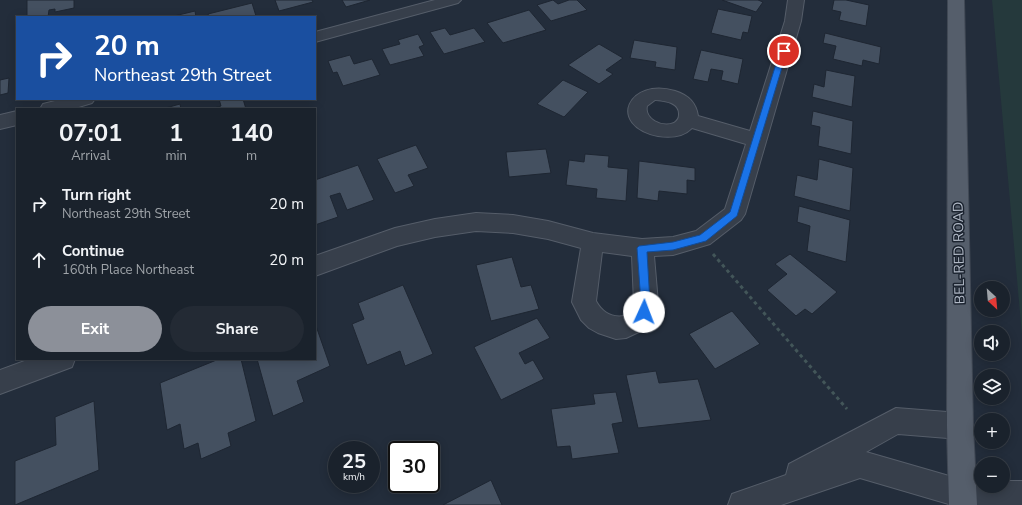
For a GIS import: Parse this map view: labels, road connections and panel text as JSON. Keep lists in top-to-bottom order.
{
  "streets": {
    "main road": ["BEL-RED ROAD"]
  },
  "north": "bottom right",
  "page": {
    "turn": ["20 m", "Northeast 29th Street"],
    "eta": [
      "07:01",
      "Arrival",
      "1",
      "min",
      "140",
      "m"
    ],
    "list": [
      {
        "name": "Turn right",
        "note": "Northeast 29th Street",
        "value": "20 m"
      },
      {
        "name": "Continue",
        "note": "160th Place Northeast",
        "value": "20 m"
      }
    ],
    "map_buttons": ["+", "−"],
    "buttons": ["Exit", "Share"],
    "speed": "25 km/h",
    "limit": "30"
  }
}
